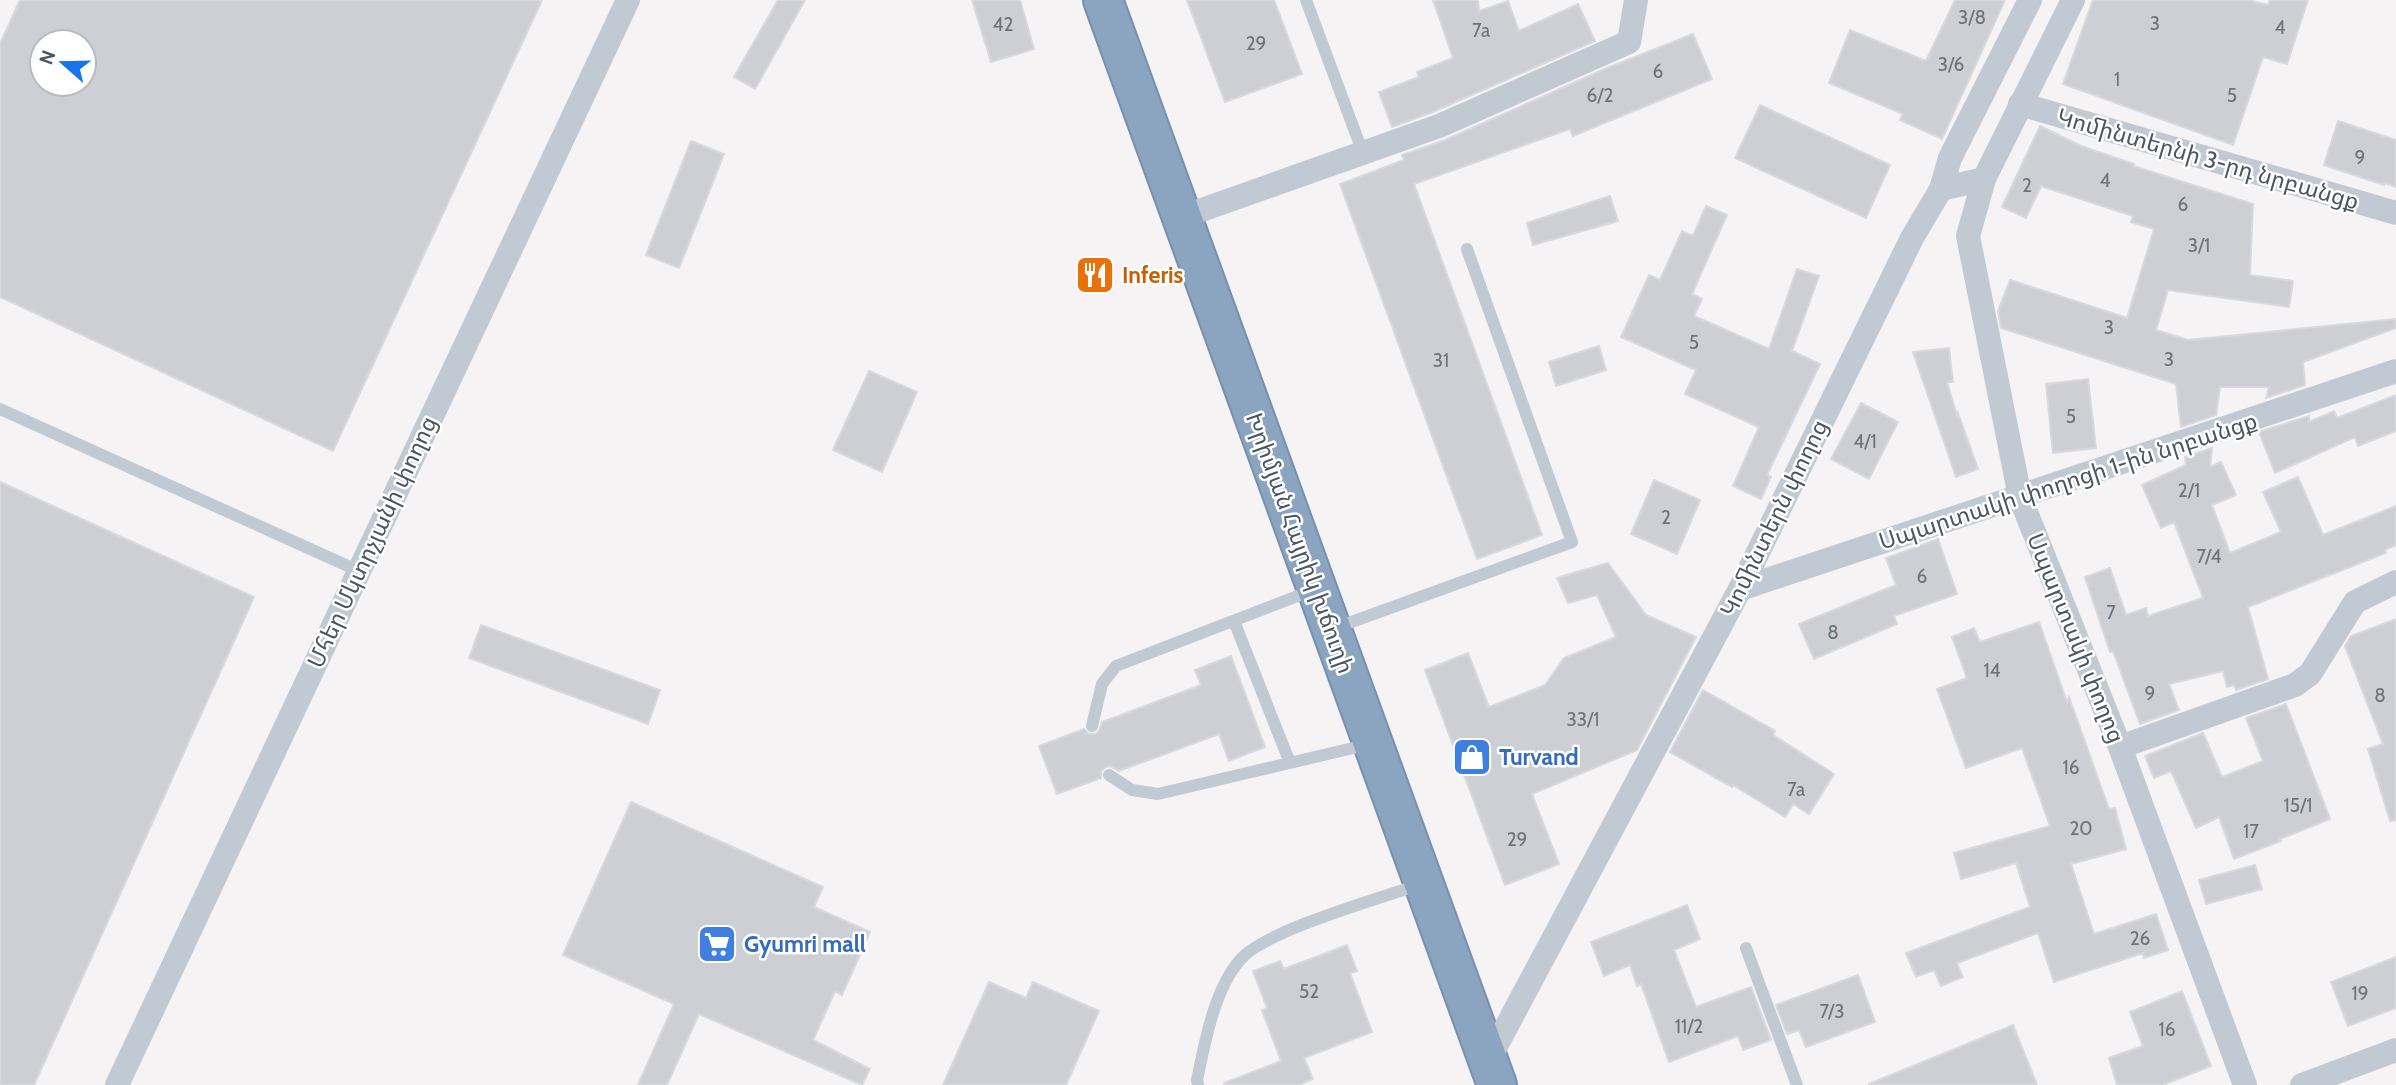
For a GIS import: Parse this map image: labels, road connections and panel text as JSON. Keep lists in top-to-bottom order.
{
  "streets": {
    "highway": ["Խրիմյան Հայրիկ խճուղի"],
    "street": [
      "Կոմինտերնի 3-րդ նրբանցք",
      "Սպարտակի փողոցի 1-ին նրբանցք",
      "Կոմինտերն փողոց",
      "Մհեր Մկտրչյանի փողոց",
      "Սպարտակի փողոց"
    ]
  },
  "crossings": [
    ["Սպարտակի փողոցի 1-ին նրբանցք", "Կոմինտերն փողոց"],
    ["Սպարտակի փողոցի 1-ին նրբանցք", "Սպարտակի փողոց"],
    ["Կոմինտերն փողոց", "Խրիմյան Հայրիկ խճուղի"]
  ],
  "places": {
    "restaurant": ["Inferis"],
    "shop": ["Turvand"],
    "supermarket": ["Gyumri mall"]
  },
  "house_numbers": [
    "3/8",
    "3",
    "42",
    "4",
    "7a",
    "29",
    "3/6",
    "6",
    "1",
    "6/2",
    "5",
    "9",
    "4",
    "2",
    "6",
    "3/1",
    "3",
    "5",
    "3",
    "31",
    "5",
    "4/1",
    "2/1",
    "2",
    "7/4",
    "6",
    "7",
    "8",
    "14",
    "9",
    "8",
    "33/1",
    "16",
    "7a",
    "15/1",
    "20",
    "17",
    "29",
    "26",
    "52",
    "19",
    "7/3",
    "11/2",
    "16"
  ],
  "north": "left"
}
